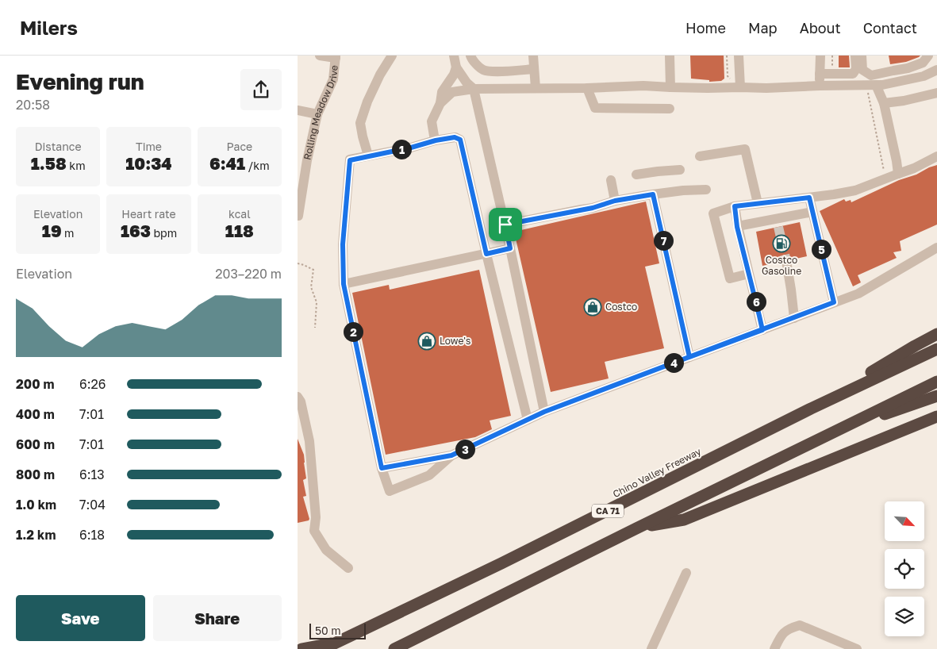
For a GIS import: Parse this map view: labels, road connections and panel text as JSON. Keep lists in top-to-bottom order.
{
  "streets": {
    "highway": ["Chino Valley Freeway", "CA 71"],
    "street": ["Rolling Meadow Drive"]
  },
  "places": {
    "fuel station": ["Costco Gasoline"],
    "shop": ["Costco", "Lowe's"]
  },
  "scale_bar": "50 m",
  "north": "bottom right",
  "page": {
    "header": "Milers",
    "nav": [
      "Home",
      "Map",
      "About",
      "Contact"
    ],
    "heading": ["Evening run", "20:58"],
    "stats": [
      ["Distance", "1.58 km"],
      ["Time", "10:34"],
      ["Pace", "6:41 /km"],
      ["Elevation", "19 m"],
      ["Heart rate", "163 bpm"],
      ["kcal", "118"]
    ],
    "pins": [
      "1",
      "7",
      "5",
      "6",
      "2",
      "4",
      "3"
    ],
    "chart": ["Elevation", "203–220 m"],
    "list": [
      {
        "name": "200 m",
        "note": "6:26"
      },
      {
        "name": "400 m",
        "note": "7:01"
      },
      {
        "name": "600 m",
        "note": "7:01"
      },
      {
        "name": "800 m",
        "note": "6:13"
      },
      {
        "name": "1.0 km",
        "note": "7:04"
      },
      {
        "name": "1.2 km",
        "note": "6:18"
      }
    ],
    "buttons": ["Save", "Share"],
    "scale": "50 m"
  }
}
